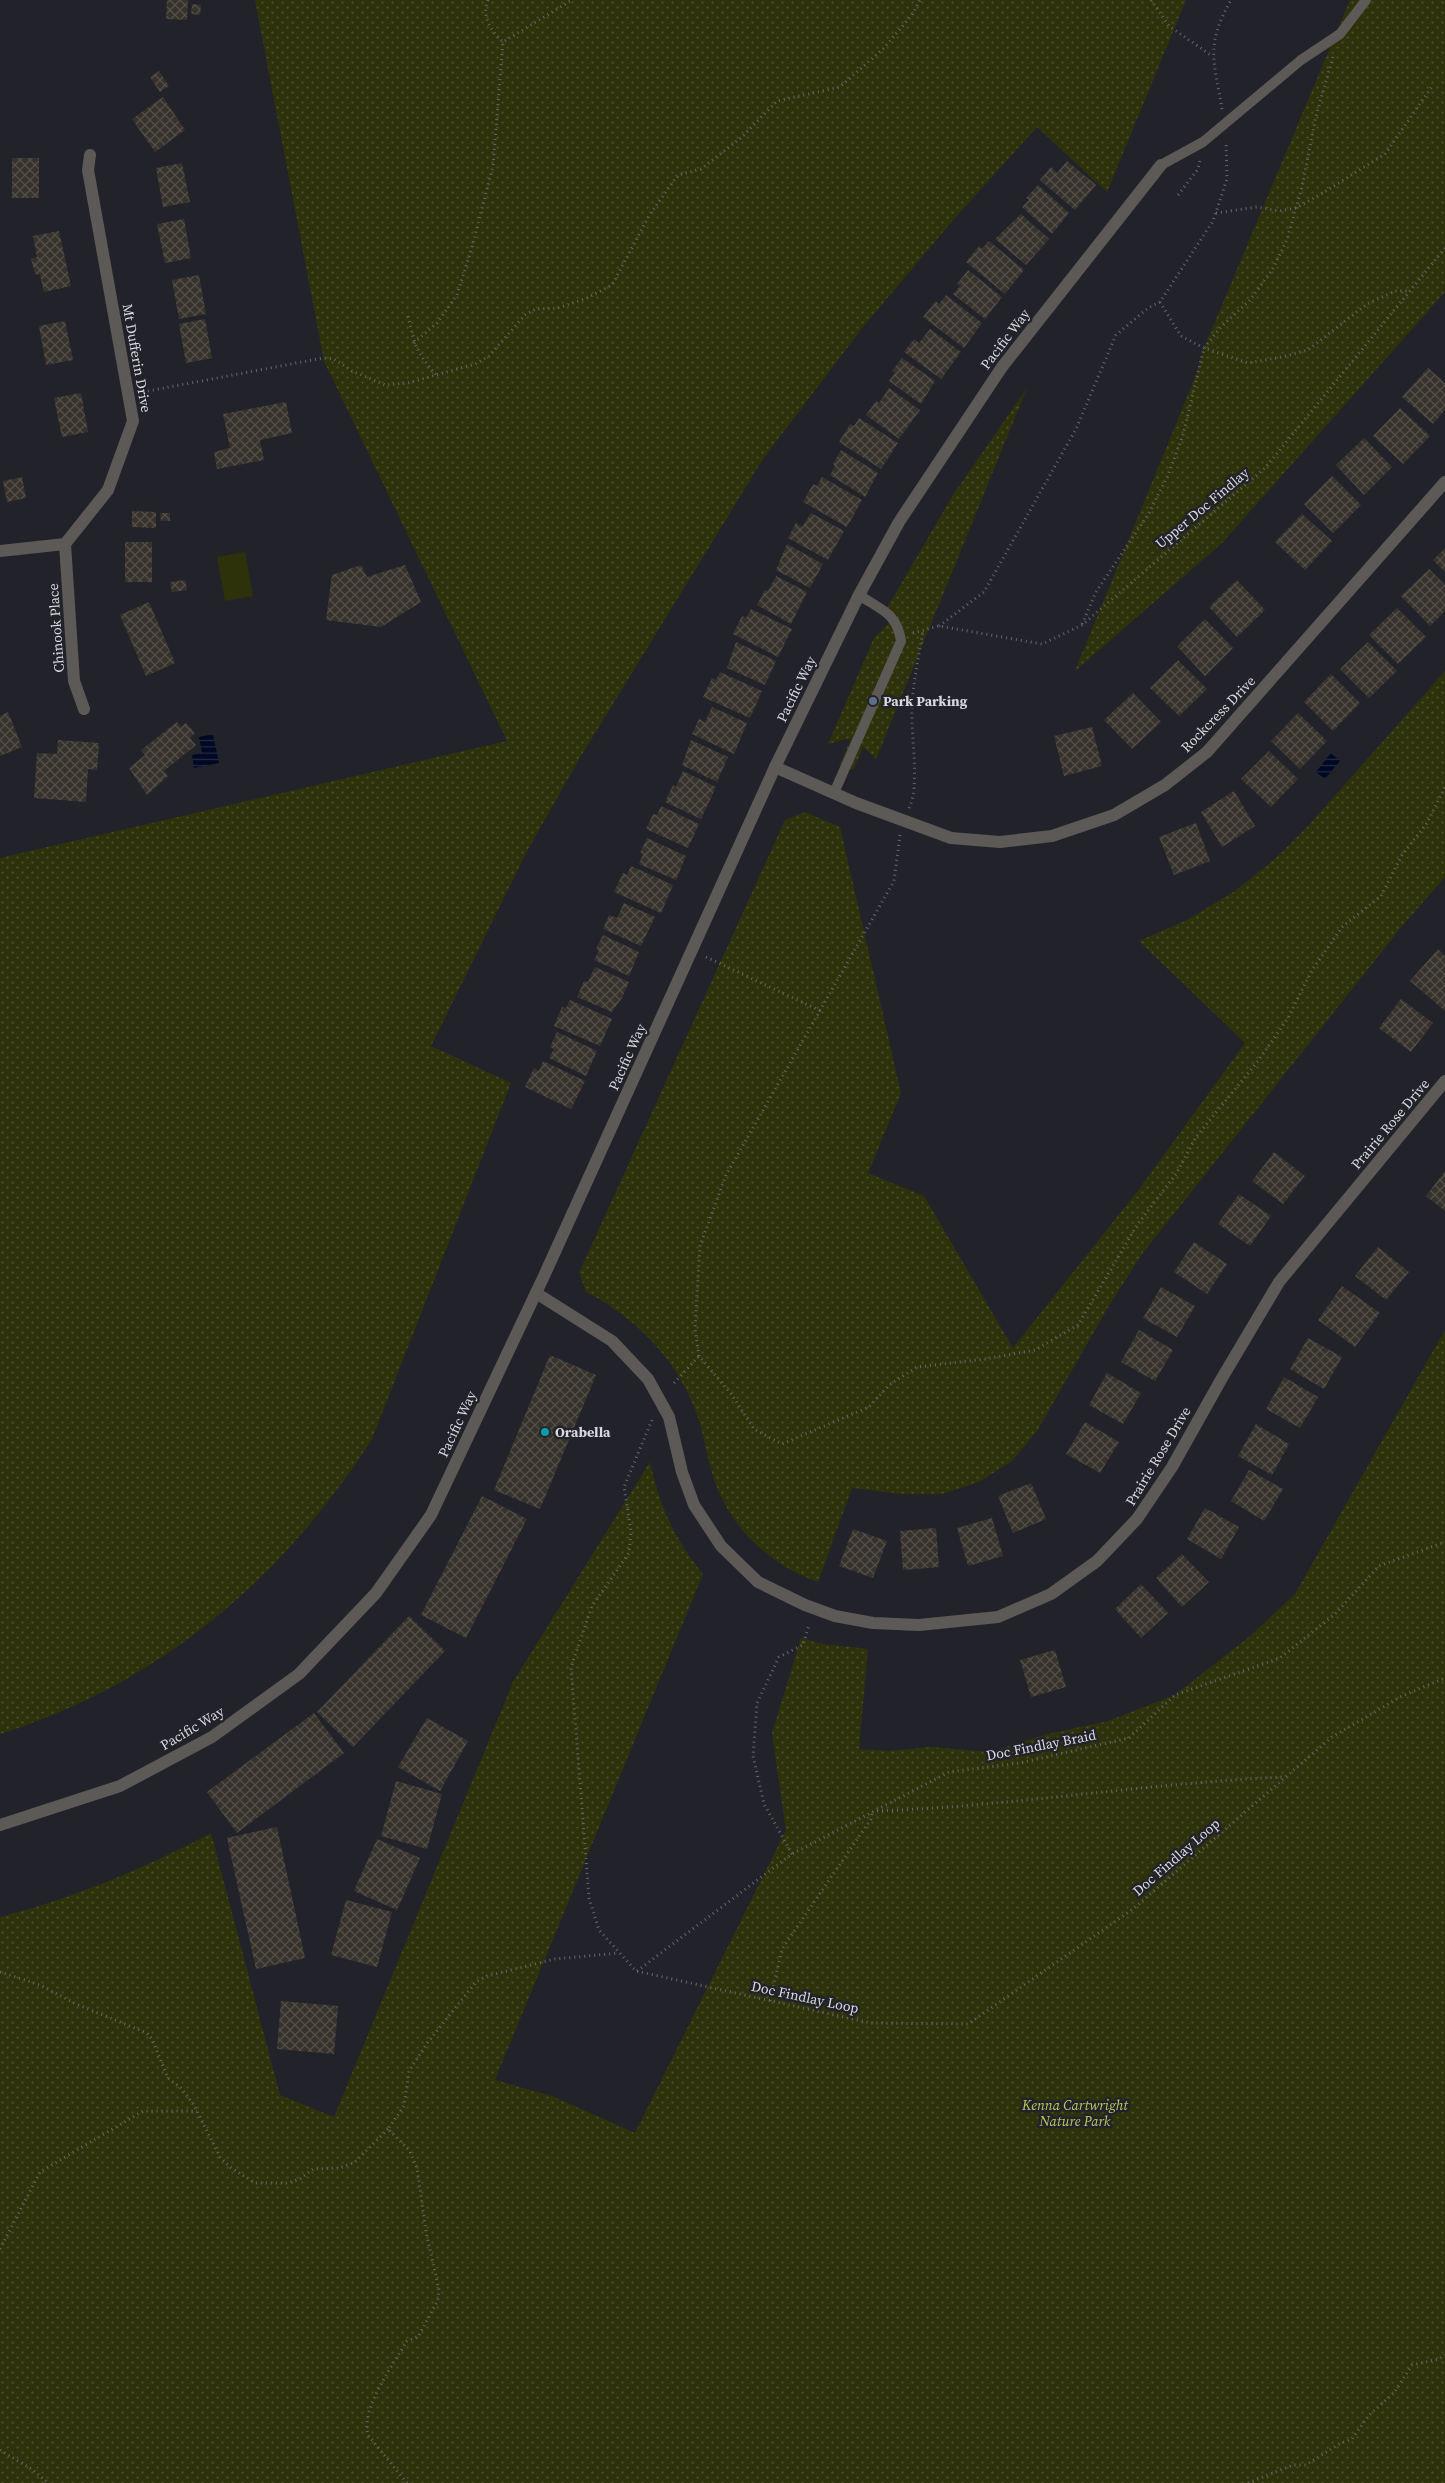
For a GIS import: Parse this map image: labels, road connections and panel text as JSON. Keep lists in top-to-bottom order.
{
  "streets": {
    "street": [
      "Pacific Way",
      "Mt Dufferin Drive",
      "Chinook Place",
      "Rockcress Drive",
      "Prairie Rose Drive"
    ],
    "path": ["Upper Doc Findlay", "Doc Findlay Braid", "Doc Findlay Loop"]
  },
  "crossings": [
    ["Pacific Way", "Rockcress Drive"],
    ["Pacific Way", "Prairie Rose Drive"],
    ["Mt Dufferin Drive", "Chinook Place"],
    ["Doc Findlay Braid", "Doc Findlay Loop"]
  ],
  "parks": ["Kenna Cartwright Nature Park"],
  "places": ["Park Parking", "Orabella"]
}
